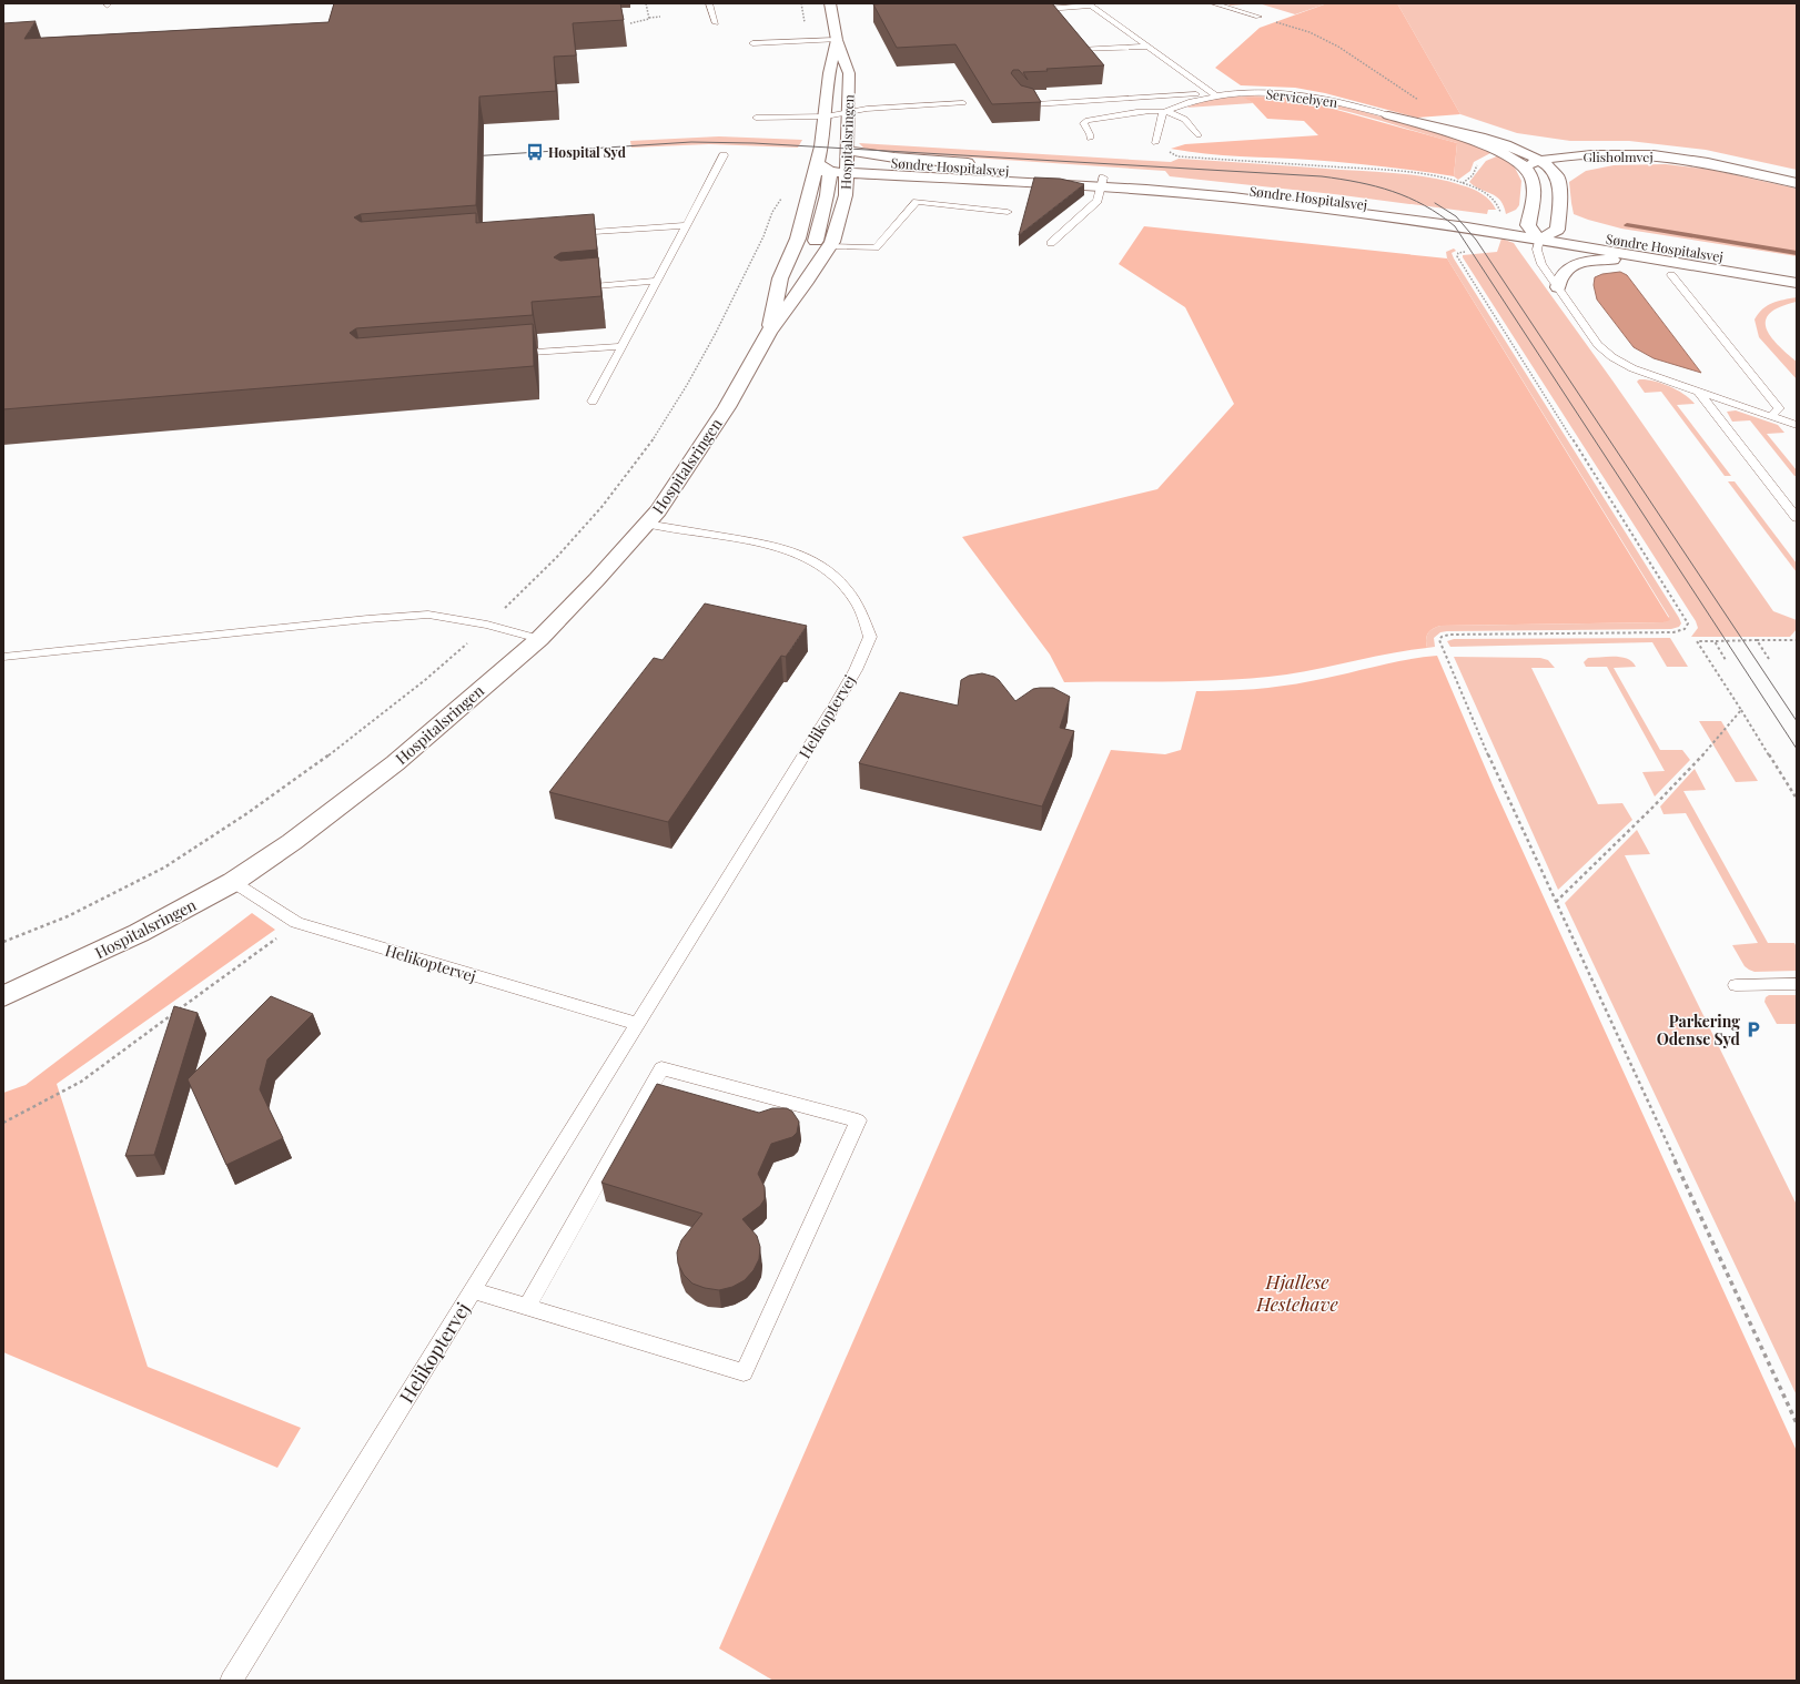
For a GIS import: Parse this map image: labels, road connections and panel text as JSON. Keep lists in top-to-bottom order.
{
  "streets": {
    "street": [
      "Servicebyen",
      "Hospitalsringen",
      "Glisholmvej",
      "Søndre Hospitalsvej"
    ],
    "lane": ["Helikoptervej"]
  },
  "crossings": [
    ["Servicebyen", "Glisholmvej"],
    ["Hospitalsringen", "Søndre Hospitalsvej"],
    ["Hospitalsringen", "Helikoptervej"]
  ],
  "parks": ["Hjallese Hestehave"],
  "places": {
    "bus stop": ["Hospital Syd"],
    "parking": ["Parkering Odense Syd"]
  }
}
